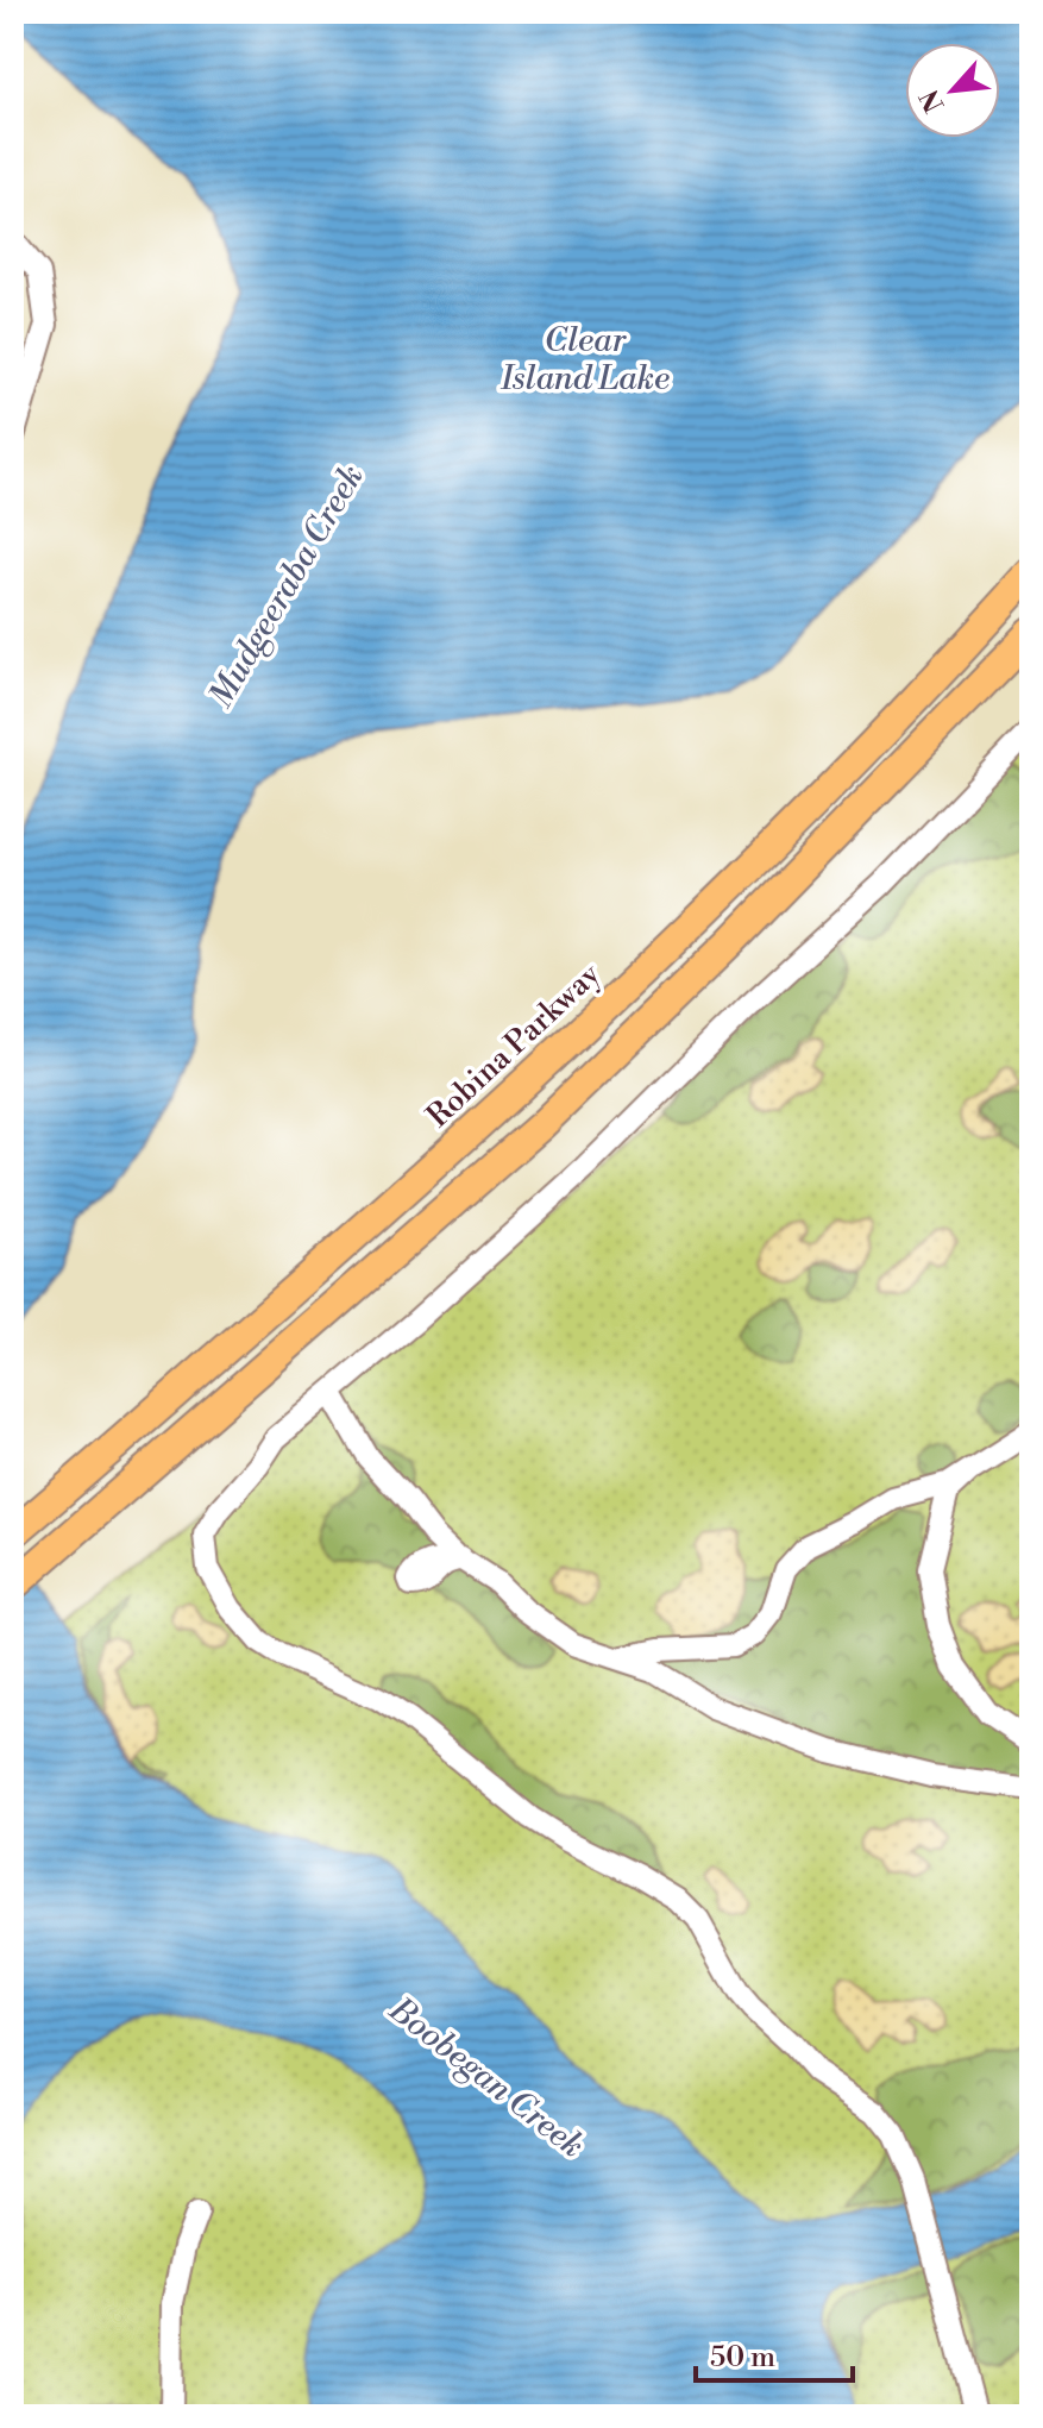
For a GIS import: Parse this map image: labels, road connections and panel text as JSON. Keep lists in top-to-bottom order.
{
  "streets": {
    "main road": ["Robina Parkway"]
  },
  "water": ["Clear Island Lake", "Mudgeeraba Creek", "Boobegan Creek"],
  "scale_bar": "50 m",
  "north": "bottom left"
}
